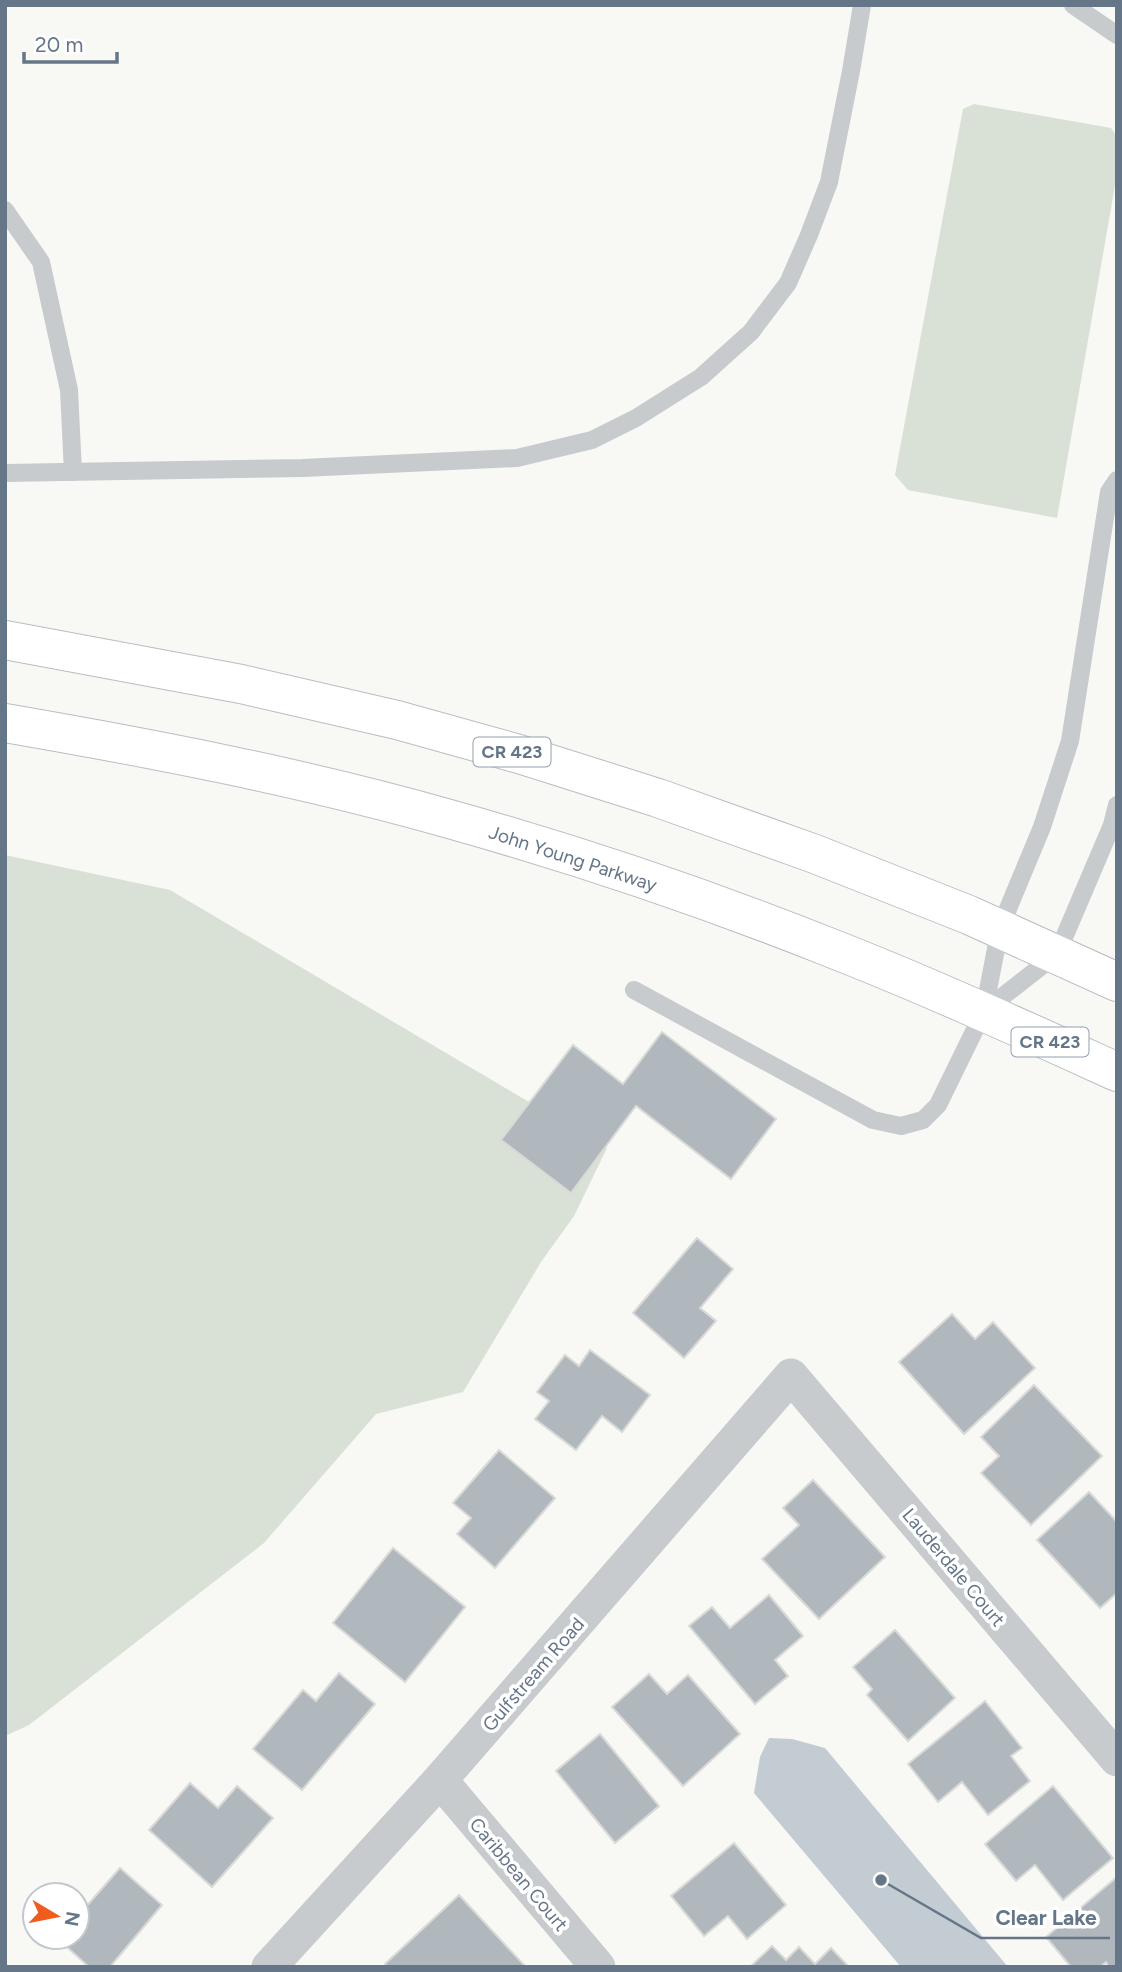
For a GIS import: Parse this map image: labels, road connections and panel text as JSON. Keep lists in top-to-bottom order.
{
  "streets": {
    "main road": ["CR 423", "John Young Parkway"],
    "street": ["Lauderdale Court", "Gulfstream Road", "Caribbean Court"]
  },
  "crossings": [
    ["Lauderdale Court", "Gulfstream Road"],
    ["Gulfstream Road", "Caribbean Court"]
  ],
  "places": ["Clear Lake"],
  "scale_bar": "20 m",
  "north": "right"
}
